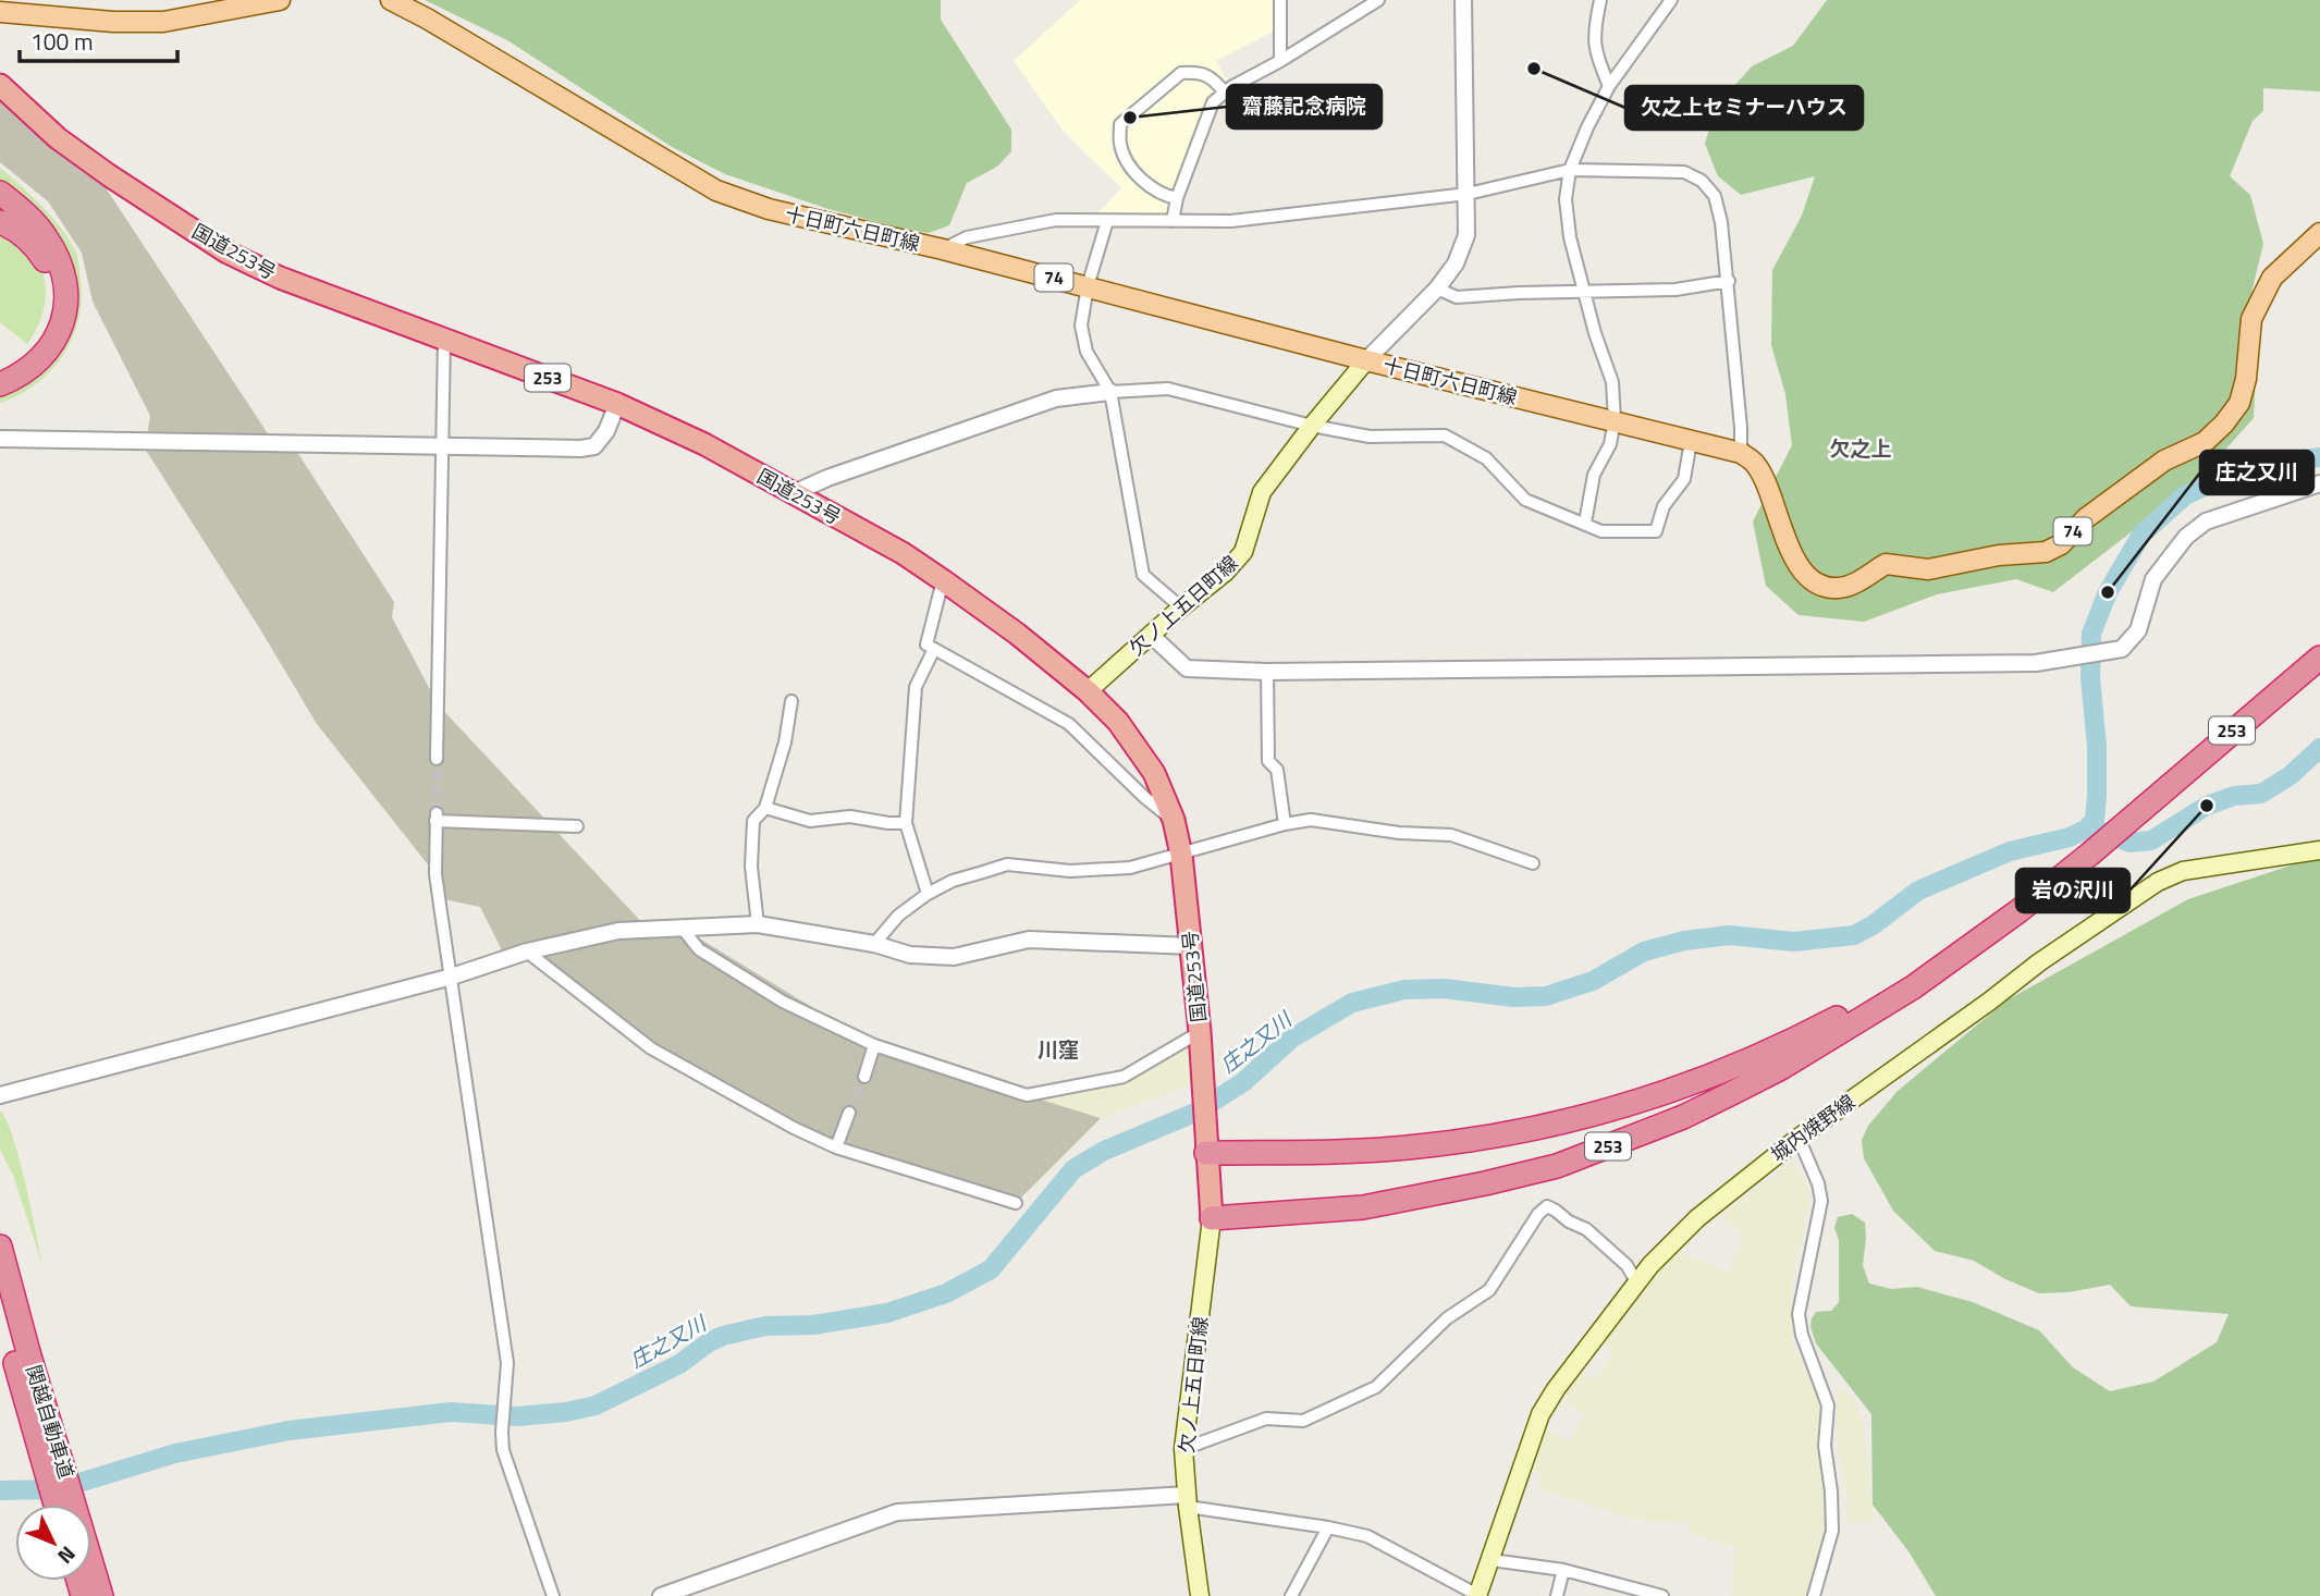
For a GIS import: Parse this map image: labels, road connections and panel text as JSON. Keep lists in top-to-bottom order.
{
  "streets": {
    "highway": ["国道253号", "253", "関越自動車道"],
    "main road": [
      "十日町六日町線",
      "74",
      "欠ノ上五日町線",
      "城内焼野線"
    ]
  },
  "crossings": [
    ["十日町六日町線", "74"],
    ["十日町六日町線", "欠ノ上五日町線"],
    ["国道253号", "253"],
    ["国道253号", "欠ノ上五日町線"],
    ["253", "欠ノ上五日町線"]
  ],
  "districts": ["欠之上", "川窪"],
  "water": ["庄之又川"],
  "places": [
    "欠之上セミナーハウス",
    "齋藤記念病院",
    "庄之又川",
    "岩の沢川"
  ],
  "scale_bar": "100 m",
  "north": "bottom right"
}
